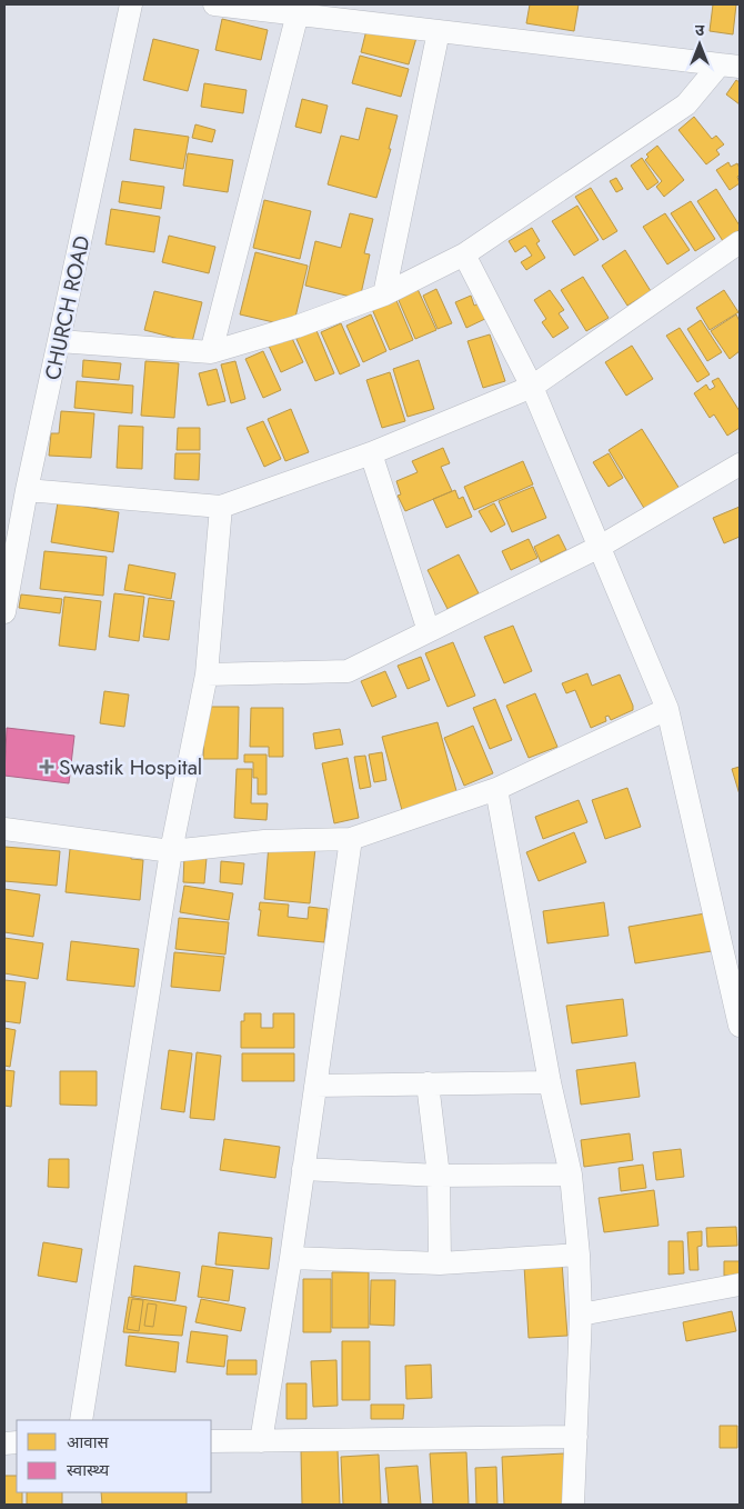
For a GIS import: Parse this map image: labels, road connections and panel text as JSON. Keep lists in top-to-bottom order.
{
  "streets": {
    "street": ["CHURCH ROAD"]
  },
  "places": {
    "health": ["Swastik Hospital"]
  },
  "legend": ["आवास", "स्वास्थ्य"],
  "north": "top"
}
